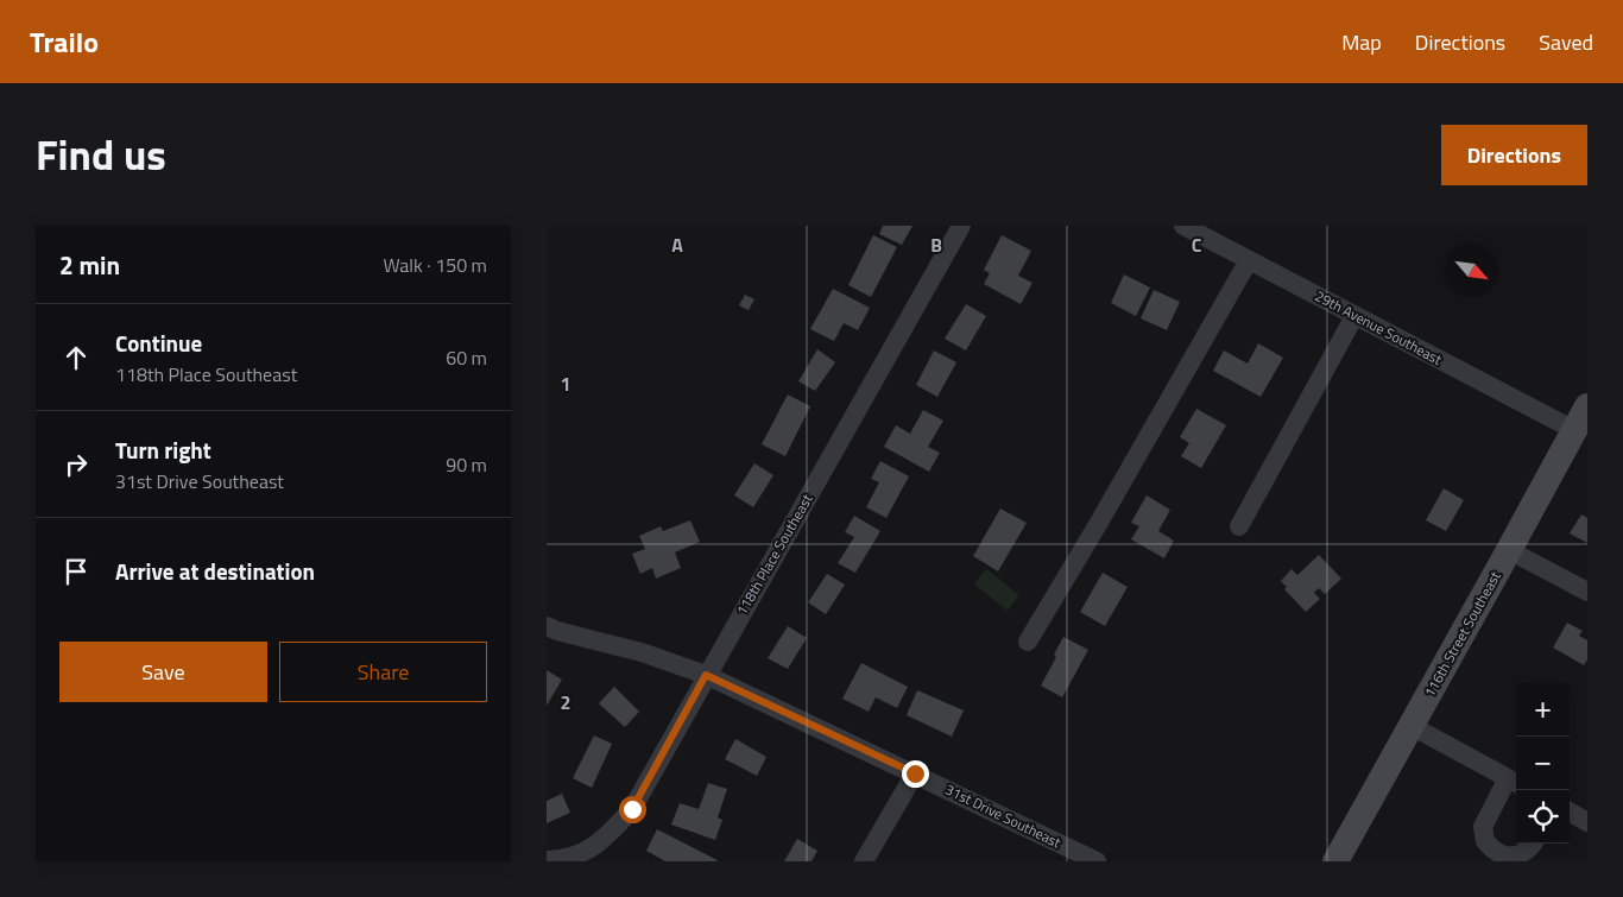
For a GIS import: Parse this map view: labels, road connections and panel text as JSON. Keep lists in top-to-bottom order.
{
  "streets": {
    "street": [
      "29th Avenue Southeast",
      "118th Place Southeast",
      "116th Street Southeast",
      "31st Drive Southeast"
    ]
  },
  "crossings": [
    ["29th Avenue Southeast", "116th Street Southeast"],
    ["118th Place Southeast", "31st Drive Southeast"]
  ],
  "north": "bottom right",
  "page": {
    "header": "Trailo",
    "nav": ["Map", "Directions", "Saved"],
    "title": "Find us",
    "buttons": [
      "Directions",
      ["Save", "Share"]
    ],
    "heading": ["2 min", "Walk · 150 m"],
    "list": [
      ["Continue", "118th Place Southeast", "60 m"],
      ["Turn right", "31st Drive Southeast", "90 m"],
      "Arrive at destination"
    ],
    "map_buttons": ["+", "−"]
  },
  "grid": {
    "columns": ["A", "B", "C"],
    "rows": ["1", "2"]
  }
}
